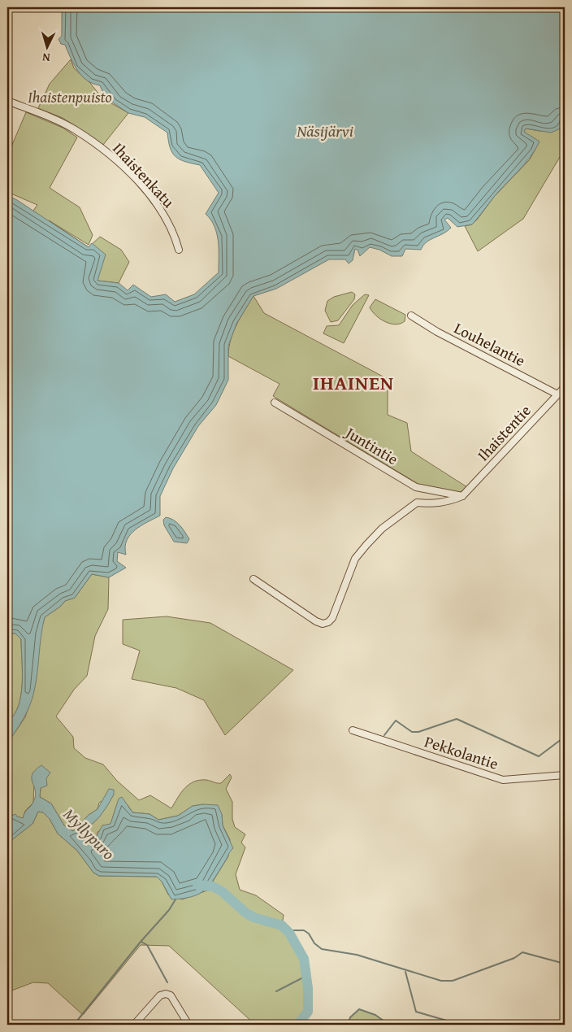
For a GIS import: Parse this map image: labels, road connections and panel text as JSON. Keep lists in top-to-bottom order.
{
  "streets": {
    "street": [
      "Ihaistenkatu",
      "Louhelantie",
      "Ihaistentie",
      "Juntintie",
      "Pekkolantie"
    ]
  },
  "crossings": [
    ["Louhelantie", "Ihaistentie"],
    ["Ihaistentie", "Juntintie"]
  ],
  "districts": ["IHAINEN"],
  "water": ["Näsijärvi", "Myllypuro"],
  "parks": ["Ihaistenpuisto"],
  "north": "bottom"
}
